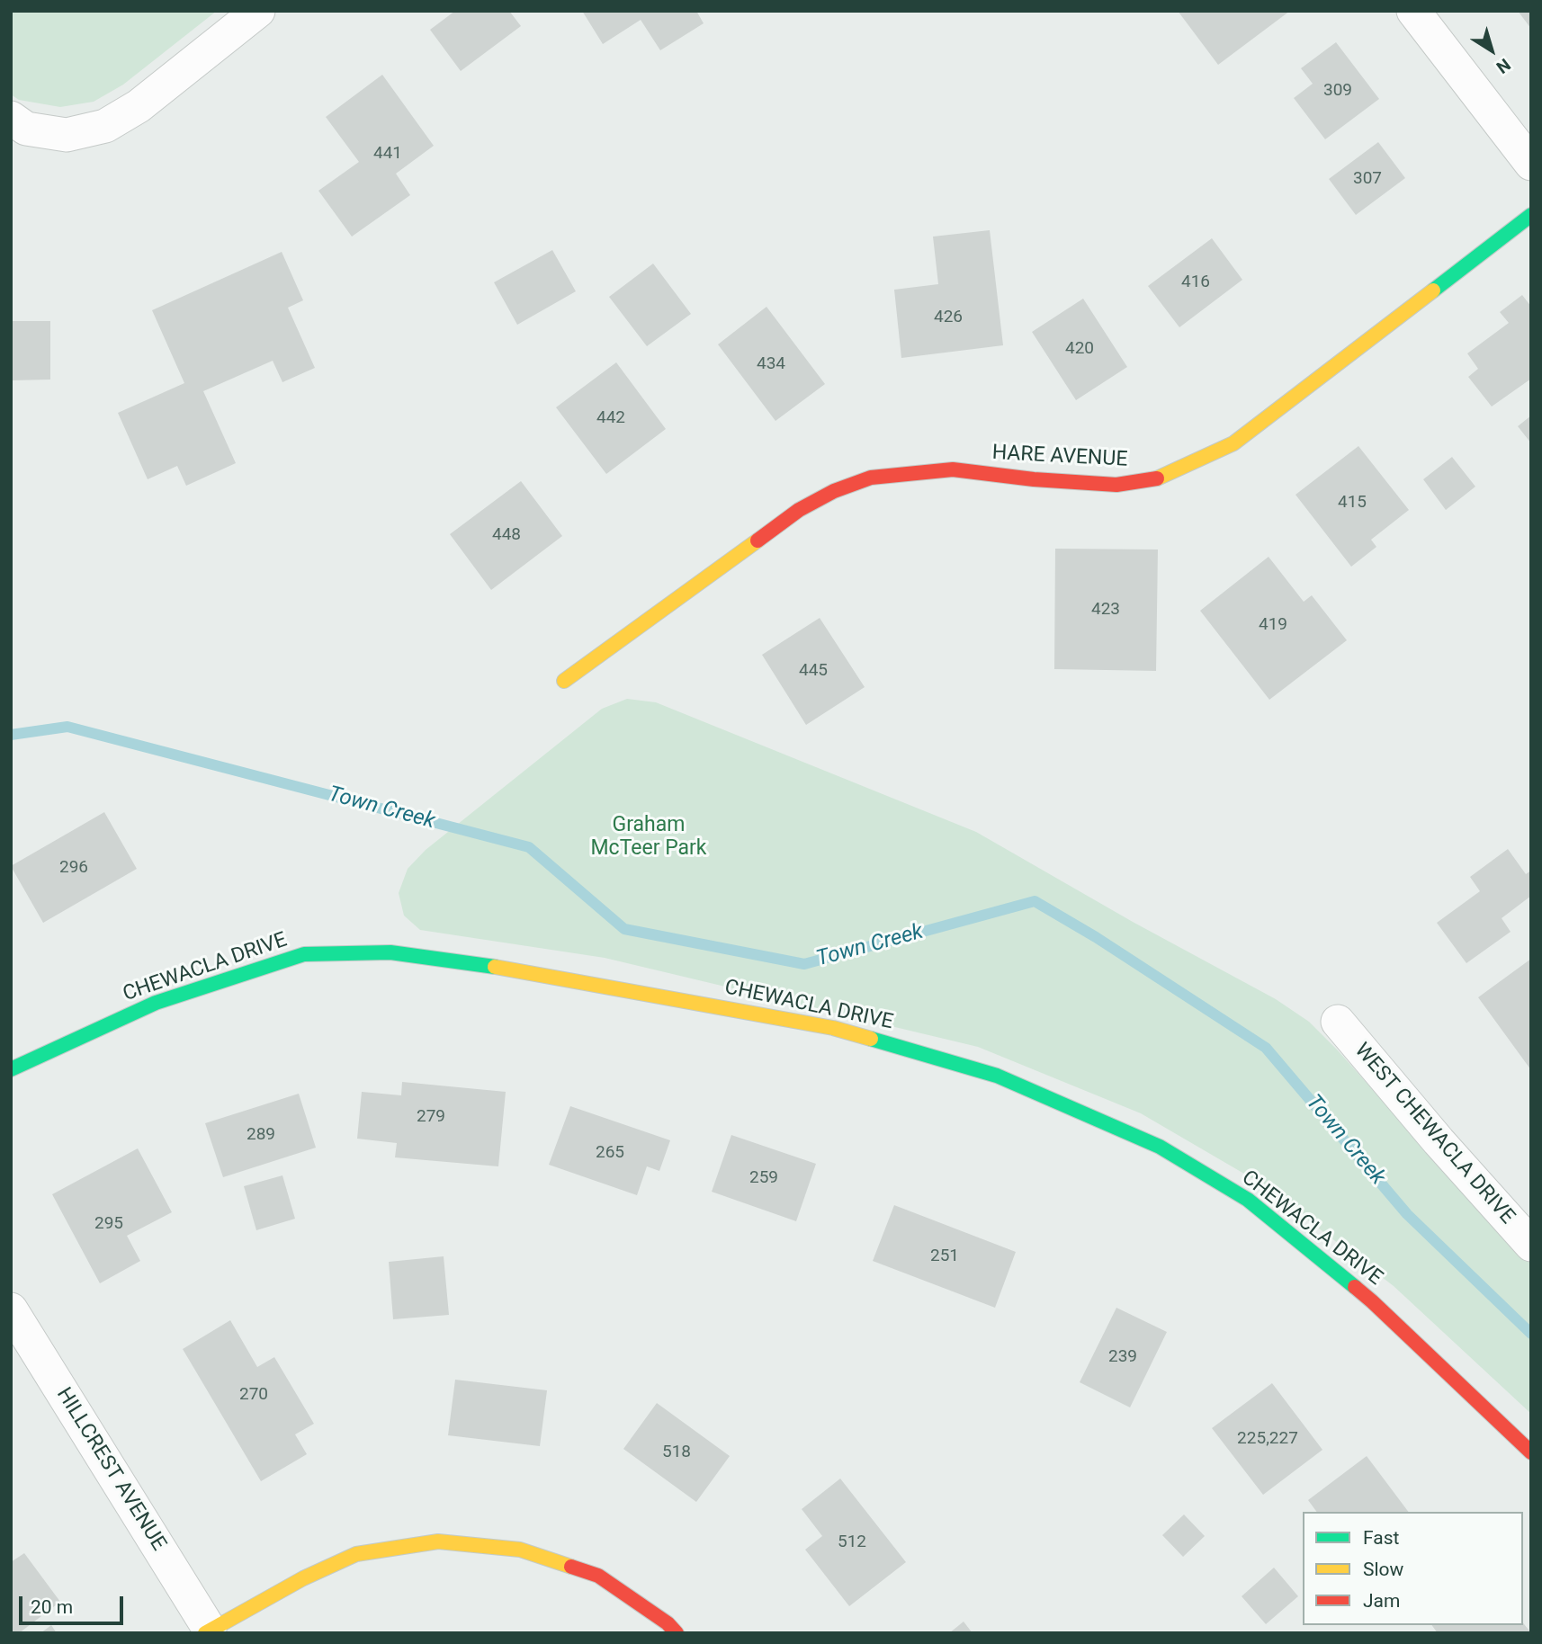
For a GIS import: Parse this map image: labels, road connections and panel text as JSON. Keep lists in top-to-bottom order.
{
  "streets": {
    "street": [
      "HARE AVENUE",
      "CHEWACLA DRIVE",
      "WEST CHEWACLA DRIVE",
      "HILLCREST AVENUE"
    ]
  },
  "water": ["Town Creek"],
  "parks": ["Graham McTeer Park"],
  "house_numbers": [
    "309",
    "441",
    "307",
    "416",
    "426",
    "420",
    "434",
    "442",
    "415",
    "448",
    "423",
    "419",
    "445",
    "296",
    "279",
    "289",
    "265",
    "259",
    "295",
    "251",
    "239",
    "270",
    "225,227",
    "518",
    "512"
  ],
  "legend": ["Fast", "Slow", "Jam"],
  "scale_bar": "20 m",
  "north": "bottom right"
}
